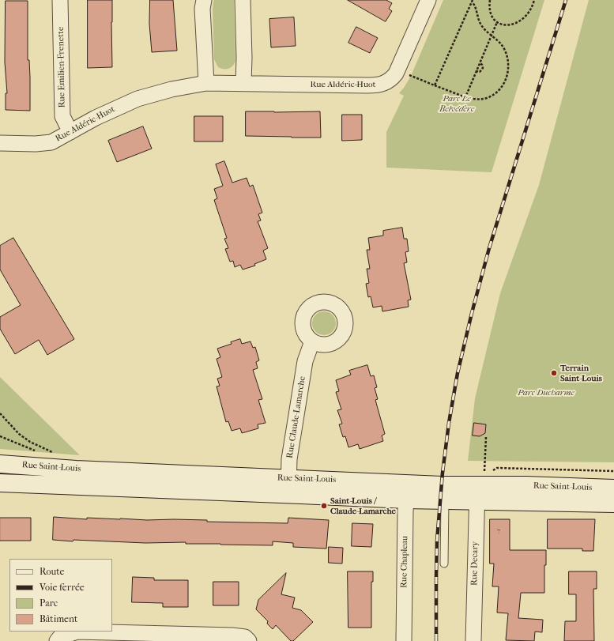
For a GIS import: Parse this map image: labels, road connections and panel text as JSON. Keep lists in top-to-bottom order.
{
  "streets": {
    "street": [
      "Rue Emilien-Frenette",
      "Rue Aldéric-Huot",
      "Rue Claude-Lamarche",
      "Rue Saint-Louis",
      "Rue Chapleau",
      "Rue Decary"
    ]
  },
  "crossings": [
    ["Rue Emilien-Frenette", "Rue Aldéric-Huot"],
    ["Rue Claude-Lamarche", "Rue Saint-Louis"],
    ["Rue Saint-Louis", "Rue Chapleau"],
    ["Rue Saint-Louis", "Rue Decary"]
  ],
  "parks": ["Parc Le Belvédère", "Parc Ducharme"],
  "places": ["Terrain Saint-Louis", "Saint-Louis / Claude-Lamarche"],
  "house_numbers": ["7"],
  "legend": [
    "Route",
    "Voie ferrée",
    "Parc",
    "Bâtiment"
  ]
}
